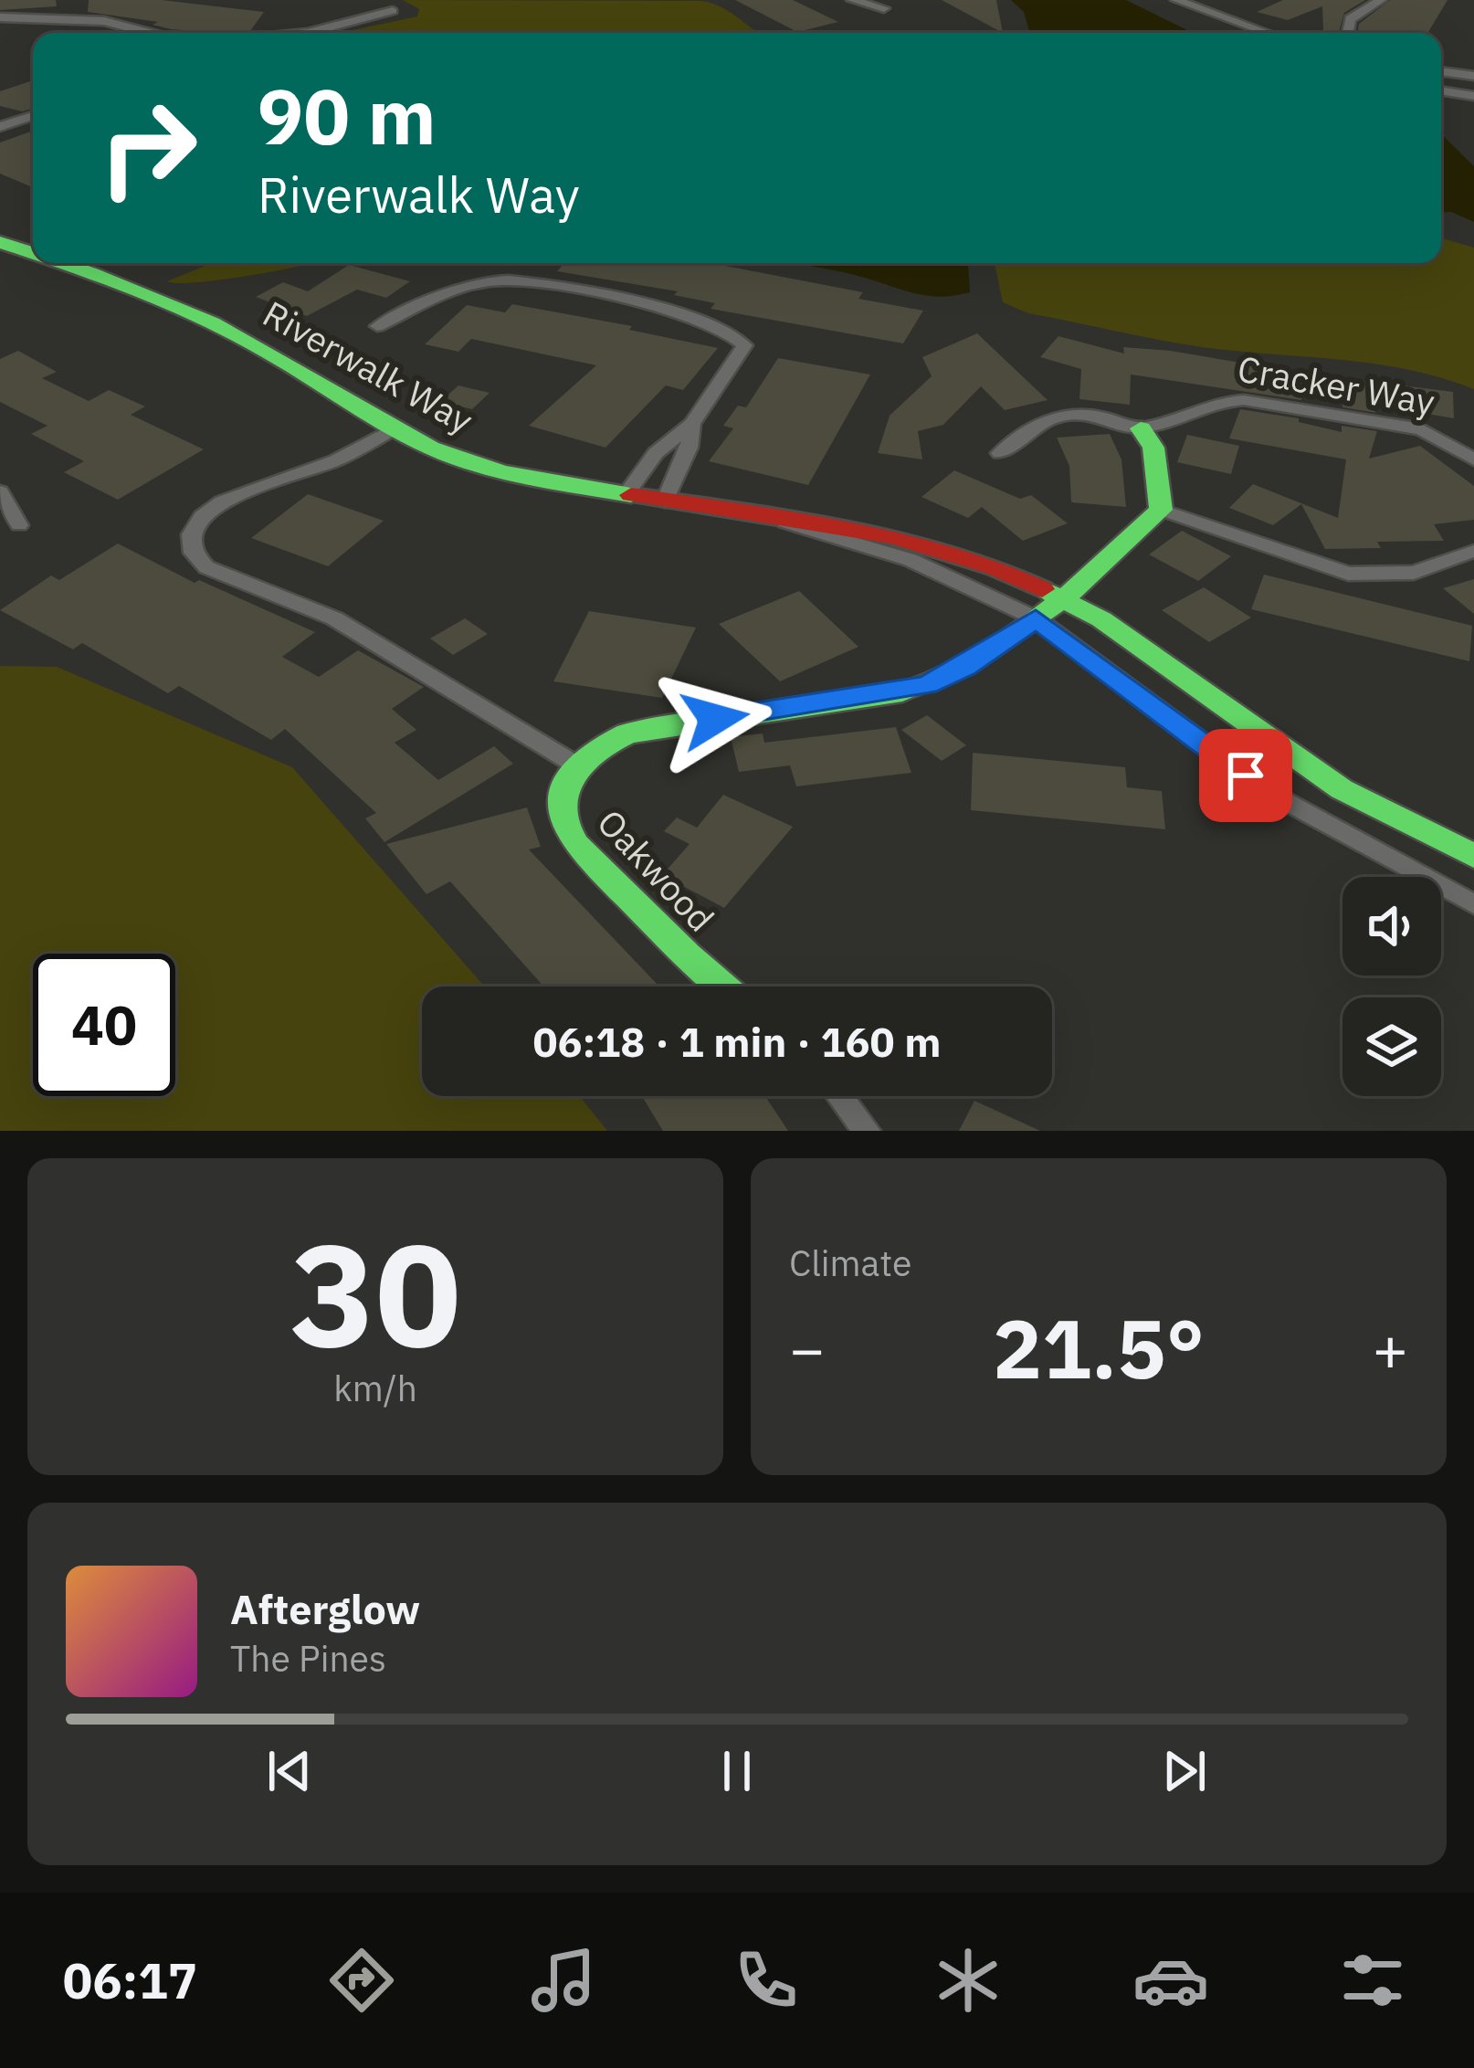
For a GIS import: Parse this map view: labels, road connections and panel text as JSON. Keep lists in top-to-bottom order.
{
  "streets": {
    "street": ["Riverwalk Way", "Cracker Way", "Oakwood"]
  },
  "page": {
    "turn": ["90 m", "Riverwalk Way"],
    "limit": "40",
    "trip": "06:18 · 1 min · 160 m",
    "tile": [
      ["30", "km/h"],
      "Climate"
    ],
    "heat": ["−", "21.5°", "+"],
    "song": ["Afterglow", "The Pines"],
    "tabs": "06:17"
  }
}
